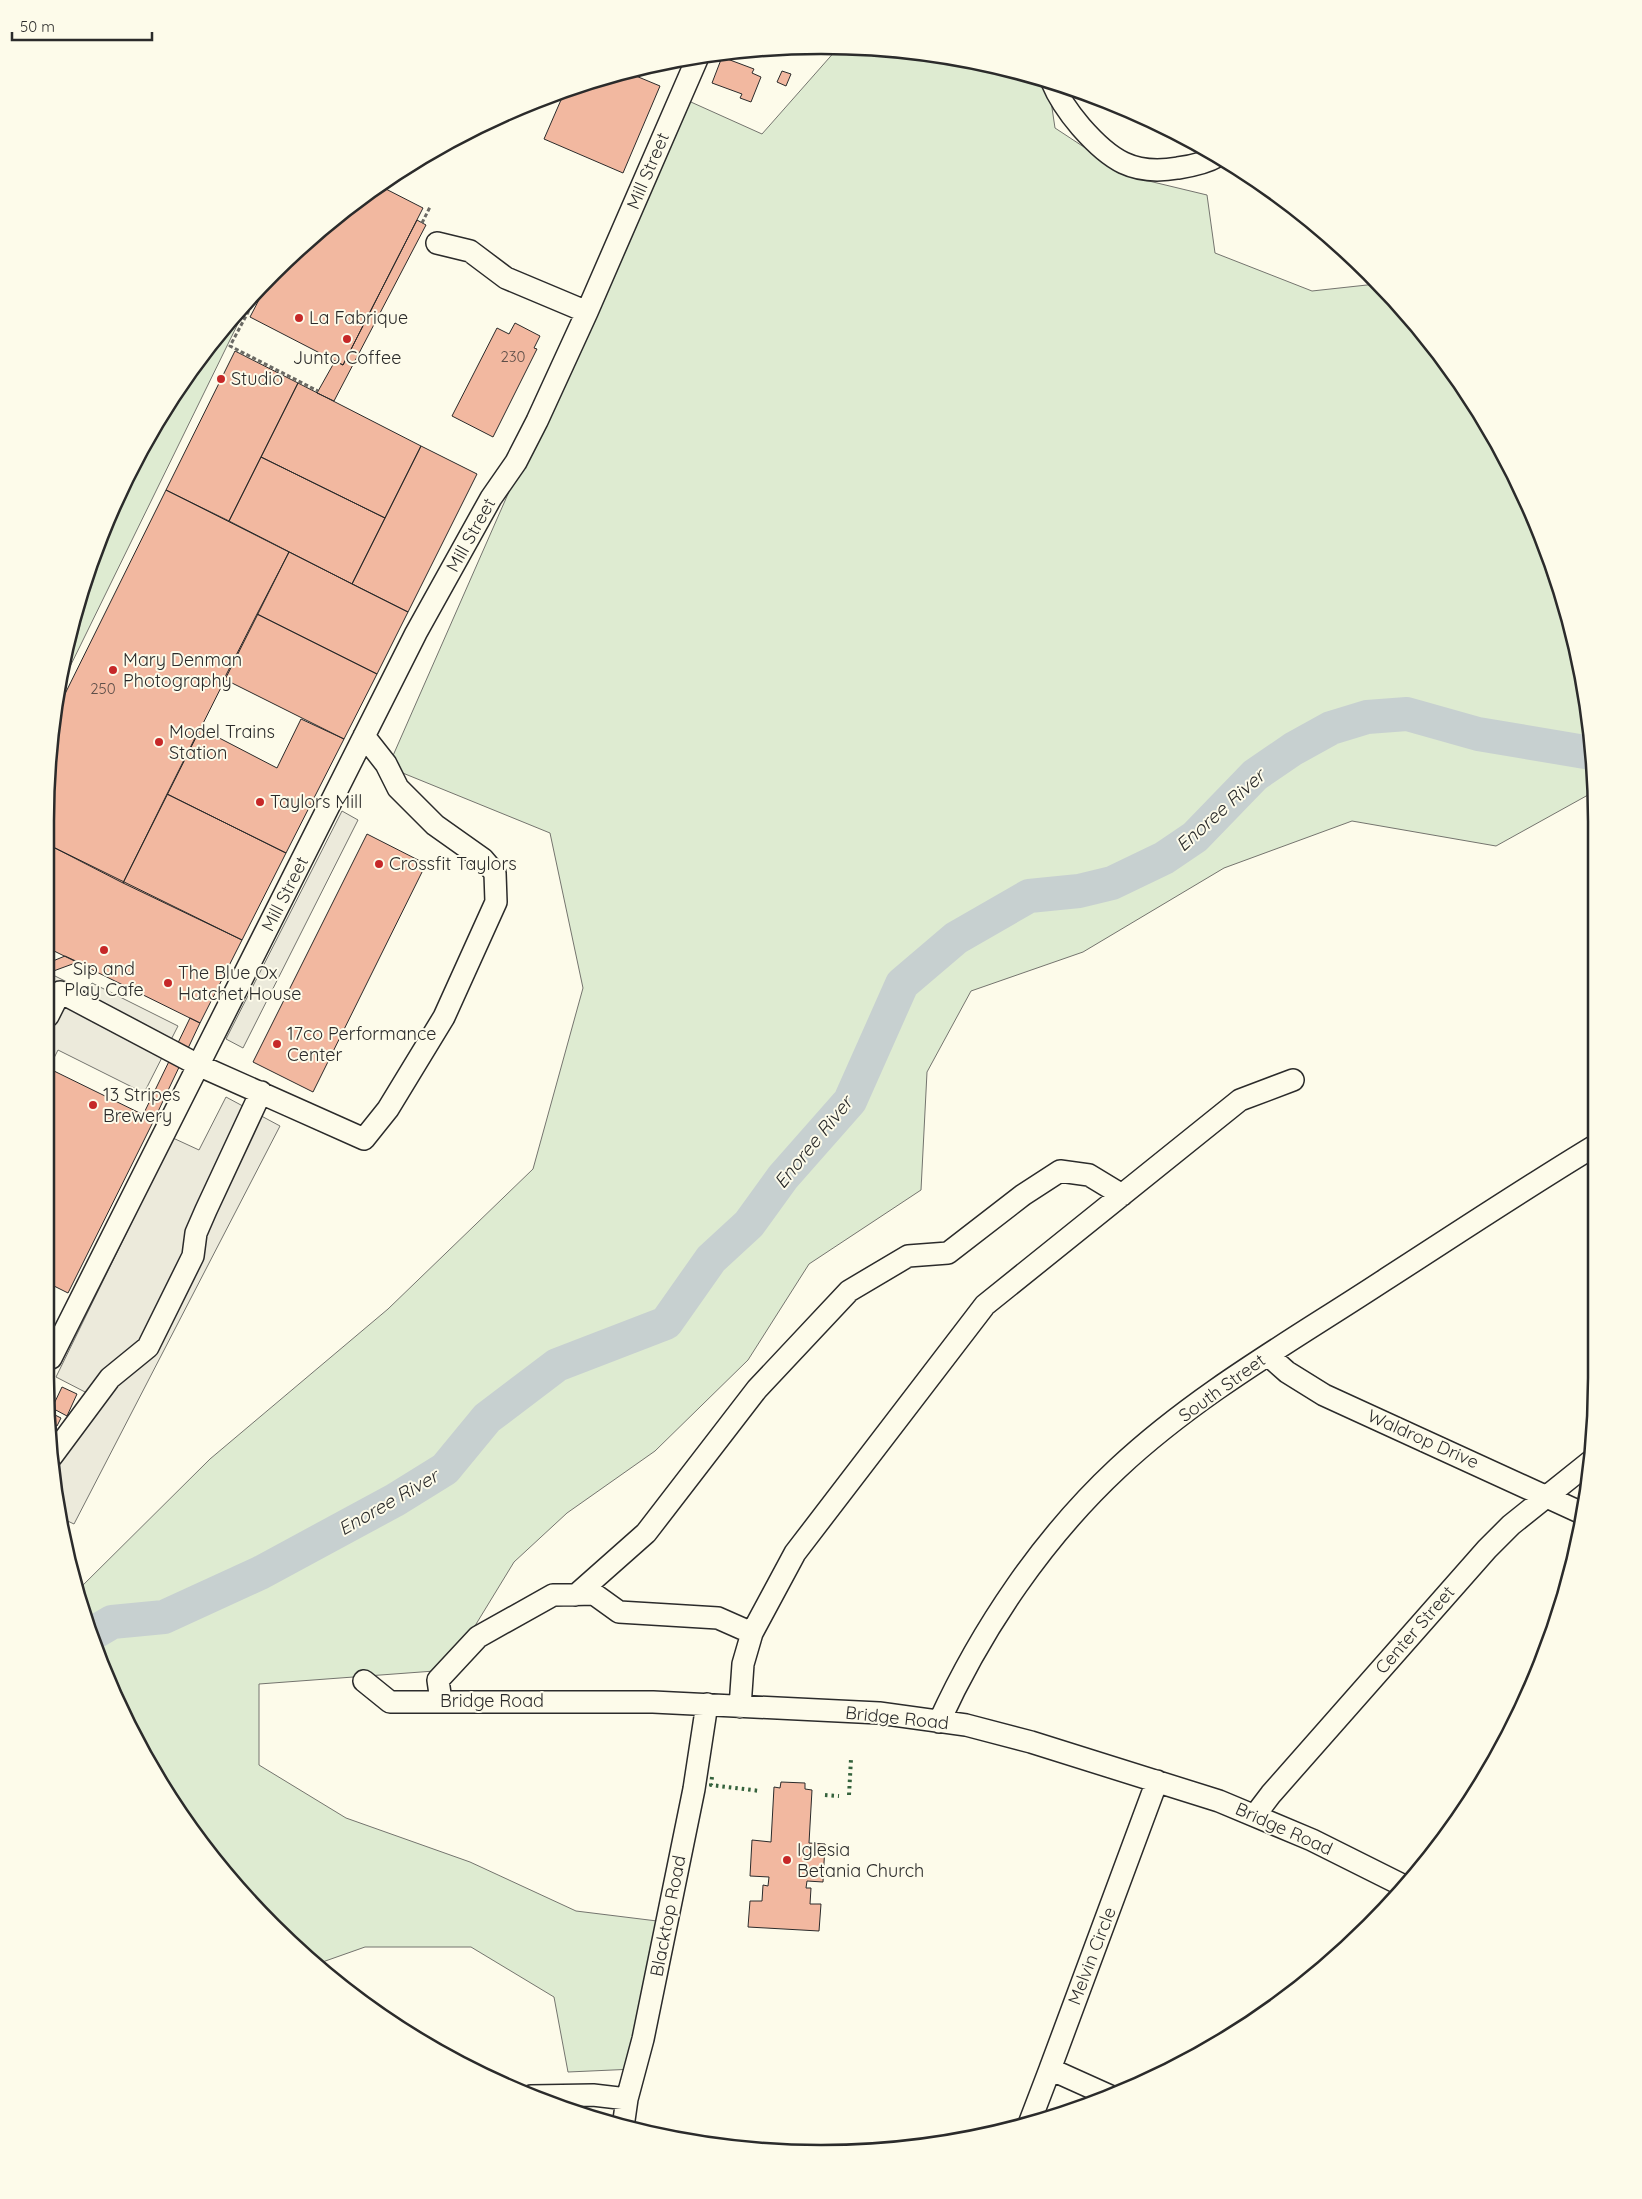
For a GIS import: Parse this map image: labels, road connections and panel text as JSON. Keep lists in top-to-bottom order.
{
  "streets": {
    "street": [
      "Mill Street",
      "South Street",
      "Waldrop Drive",
      "Center Street",
      "Bridge Road",
      "Blacktop Road",
      "Melvin Circle"
    ]
  },
  "crossings": [
    ["South Street", "Waldrop Drive"],
    ["South Street", "Bridge Road"],
    ["Waldrop Drive", "Center Street"],
    ["Center Street", "Bridge Road"],
    ["Bridge Road", "Blacktop Road"],
    ["Bridge Road", "Melvin Circle"]
  ],
  "water": ["Enoree River"],
  "places": [
    "La Fabrique",
    "Junto Coffee",
    "Studio",
    "Mary Denman Photography",
    "Model Trains Station",
    "Taylors Mill",
    "Crossfit Taylors",
    "Sip and Play Cafe",
    "The Blue Ox Hatchet House",
    "17co Performance Center",
    "13 Stripes Brewery",
    "Iglesia Betania Church"
  ],
  "house_numbers": ["230", "250"],
  "scale_bar": "50 m"
}
